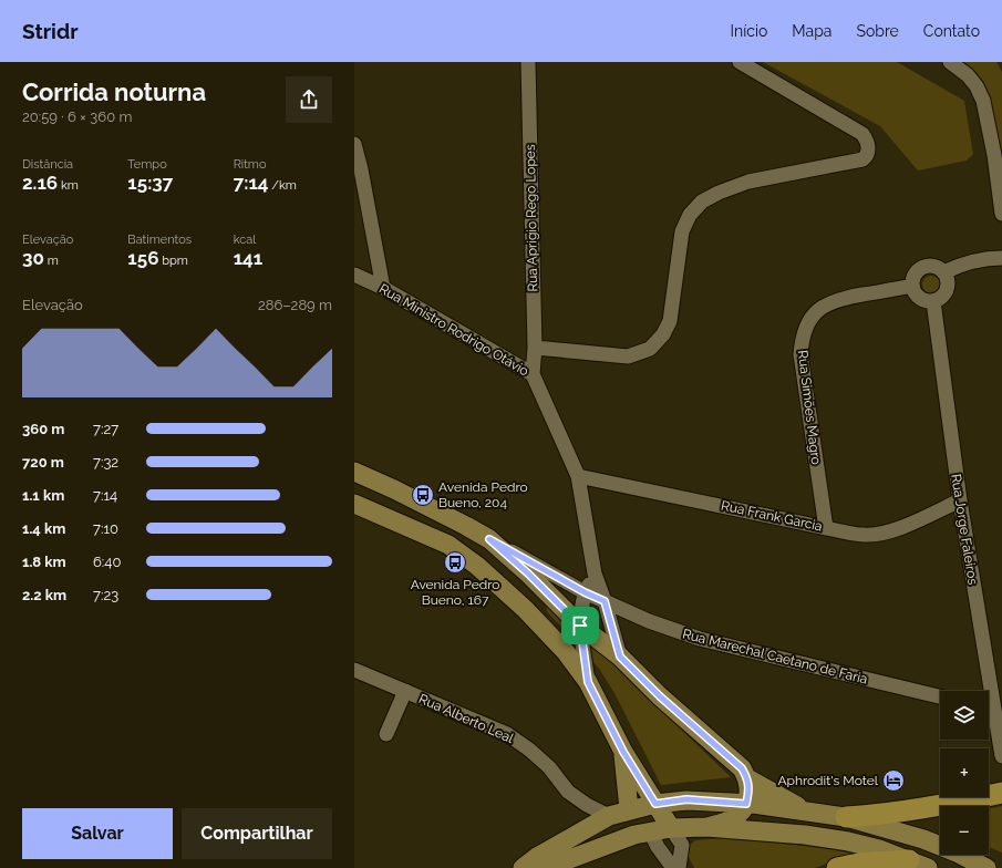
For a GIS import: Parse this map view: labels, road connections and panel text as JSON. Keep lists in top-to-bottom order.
{
  "streets": {
    "street": [
      "Rua Aprigio Rego Lopes",
      "Rua Ministro Rodrigo Otávio",
      "Rua Simões Magro",
      "Rua Frank Garcia",
      "Rua Jorge Faleiros",
      "Rua Marechal Caetano de Faria",
      "Rua Alberto Leal"
    ]
  },
  "crossings": [
    ["Rua Aprigio Rego Lopes", "Rua Ministro Rodrigo Otávio"],
    ["Rua Ministro Rodrigo Otávio", "Rua Frank Garcia"],
    ["Rua Ministro Rodrigo Otávio", "Rua Marechal Caetano de Faria"],
    ["Rua Simões Magro", "Rua Frank Garcia"],
    ["Rua Simões Magro", "Rua Jorge Faleiros"],
    ["Rua Frank Garcia", "Rua Jorge Faleiros"]
  ],
  "places": {
    "bus stop": ["Avenida Pedro Bueno, 204", "Avenida Pedro Bueno, 167"],
    "hotel": ["Aphrodit's Motel"]
  },
  "page": {
    "header": "Stridr",
    "nav": [
      "Início",
      "Mapa",
      "Sobre",
      "Contato"
    ],
    "heading": ["Corrida noturna", "20:59 · 6 × 360 m"],
    "stats": [
      ["Distância", "2.16 km"],
      ["Tempo", "15:37"],
      ["Ritmo", "7:14 /km"],
      ["Elevação", "30 m"],
      ["Batimentos", "156 bpm"],
      ["kcal", "141"]
    ],
    "chart": ["Elevação", "286–289 m"],
    "list": [
      {
        "name": "360 m",
        "note": "7:27"
      },
      {
        "name": "720 m",
        "note": "7:32"
      },
      {
        "name": "1.1 km",
        "note": "7:14"
      },
      {
        "name": "1.4 km",
        "note": "7:10"
      },
      {
        "name": "1.8 km",
        "note": "6:40"
      },
      {
        "name": "2.2 km",
        "note": "7:23"
      }
    ],
    "map_buttons": ["+", "−"],
    "buttons": ["Salvar", "Compartilhar"]
  }
}
